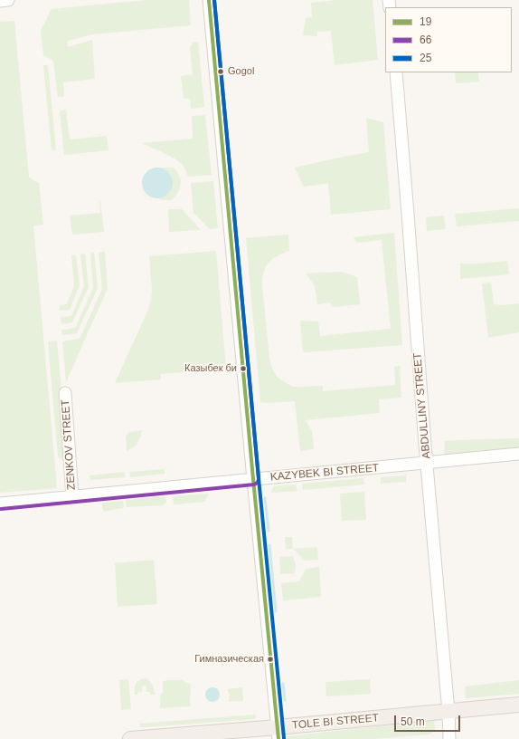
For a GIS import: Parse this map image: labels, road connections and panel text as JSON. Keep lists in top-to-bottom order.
{
  "streets": {
    "main road": ["TOLE BI STREET"],
    "street": ["ABDULLINY STREET", "ZENKOV STREET", "KAZYBEK BI STREET"]
  },
  "crossings": [
    ["ABDULLINY STREET", "KAZYBEK BI STREET"],
    ["ABDULLINY STREET", "TOLE BI STREET"],
    ["ZENKOV STREET", "KAZYBEK BI STREET"]
  ],
  "places": ["Gogol", "Казыбек би", "Гимназическая"],
  "lines": ["transit line 19", "transit line 66", "transit line 25"],
  "legend": ["19", "66", "25"],
  "scale_bar": "50 m"
}
